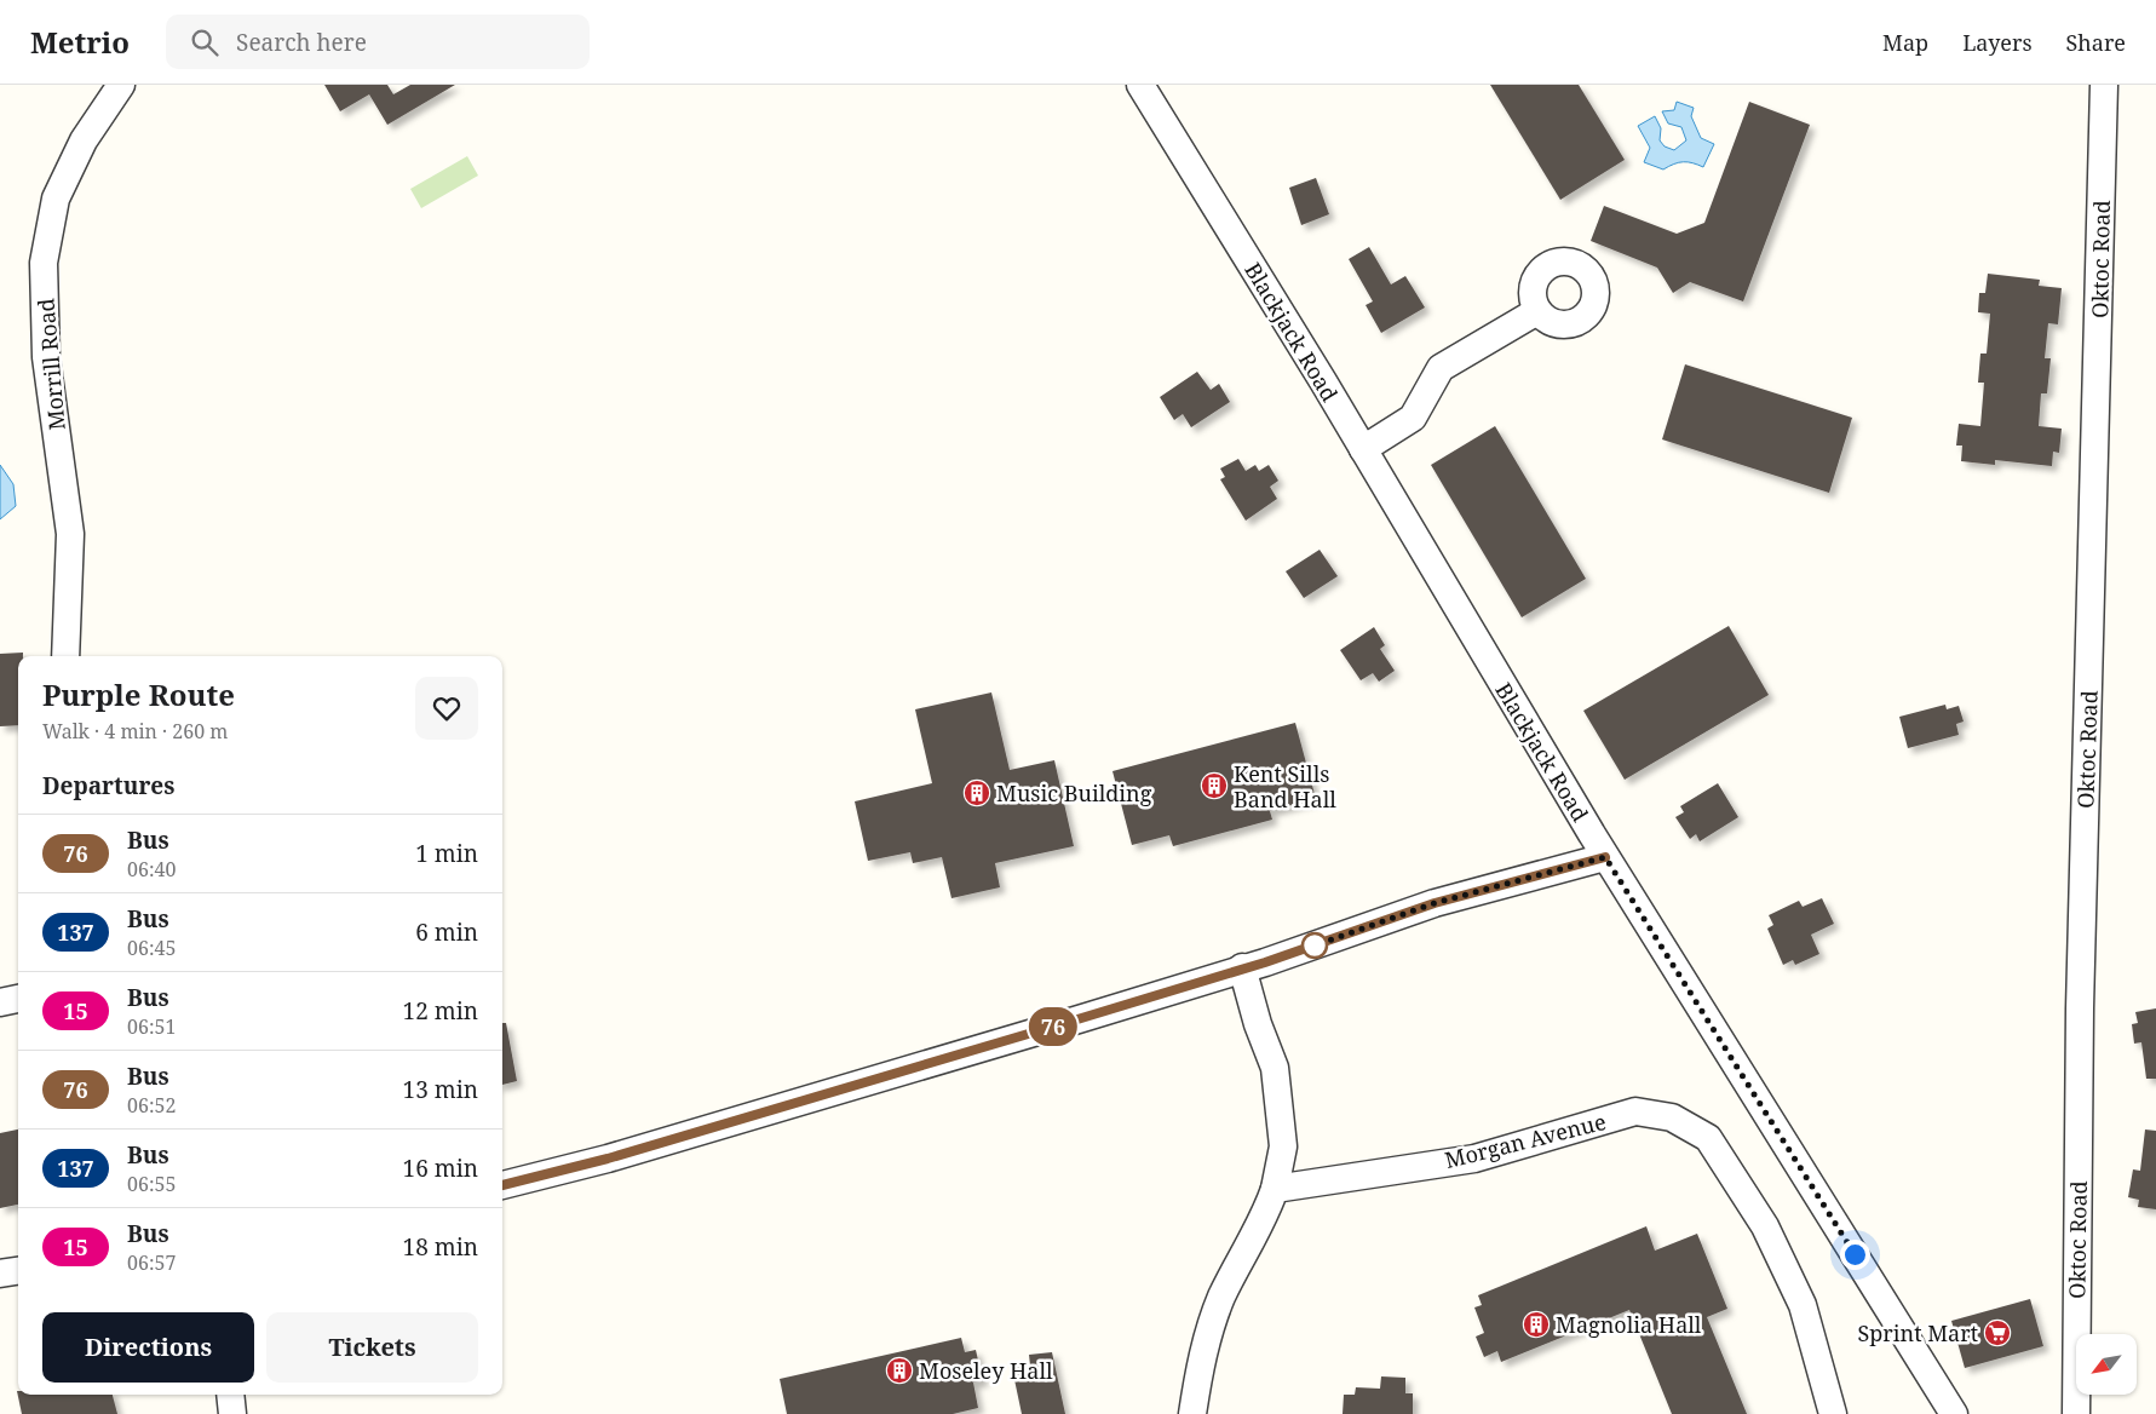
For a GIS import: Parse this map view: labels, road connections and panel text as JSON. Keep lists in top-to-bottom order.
{
  "streets": {
    "street": [
      "Oktoc Road",
      "Blackjack Road",
      "Morrill Road",
      "Morgan Avenue"
    ]
  },
  "places": {
    "building": [
      "Kent Sills Band Hall",
      "Music Building",
      "Magnolia Hall",
      "Moseley Hall"
    ],
    "supermarket": ["Sprint Mart"]
  },
  "lines": ["bus line 76"],
  "north": "bottom left",
  "page": {
    "header": "Metrio",
    "search": "Search here",
    "nav": ["Map", "Layers", "Share"],
    "on_map": "76",
    "heading": [
      ["Purple Route", "Walk · 4 min · 260 m"],
      "Departures"
    ],
    "list": [
      {
        "mark": "76",
        "name": "Bus",
        "note": "06:40",
        "value": "1 min"
      },
      {
        "mark": "137",
        "name": "Bus",
        "note": "06:45",
        "value": "6 min"
      },
      {
        "mark": "15",
        "name": "Bus",
        "note": "06:51",
        "value": "12 min"
      },
      {
        "mark": "76",
        "name": "Bus",
        "note": "06:52",
        "value": "13 min"
      },
      {
        "mark": "137",
        "name": "Bus",
        "note": "06:55",
        "value": "16 min"
      },
      {
        "mark": "15",
        "name": "Bus",
        "note": "06:57",
        "value": "18 min"
      }
    ],
    "buttons": ["Directions", "Tickets"]
  }
}
